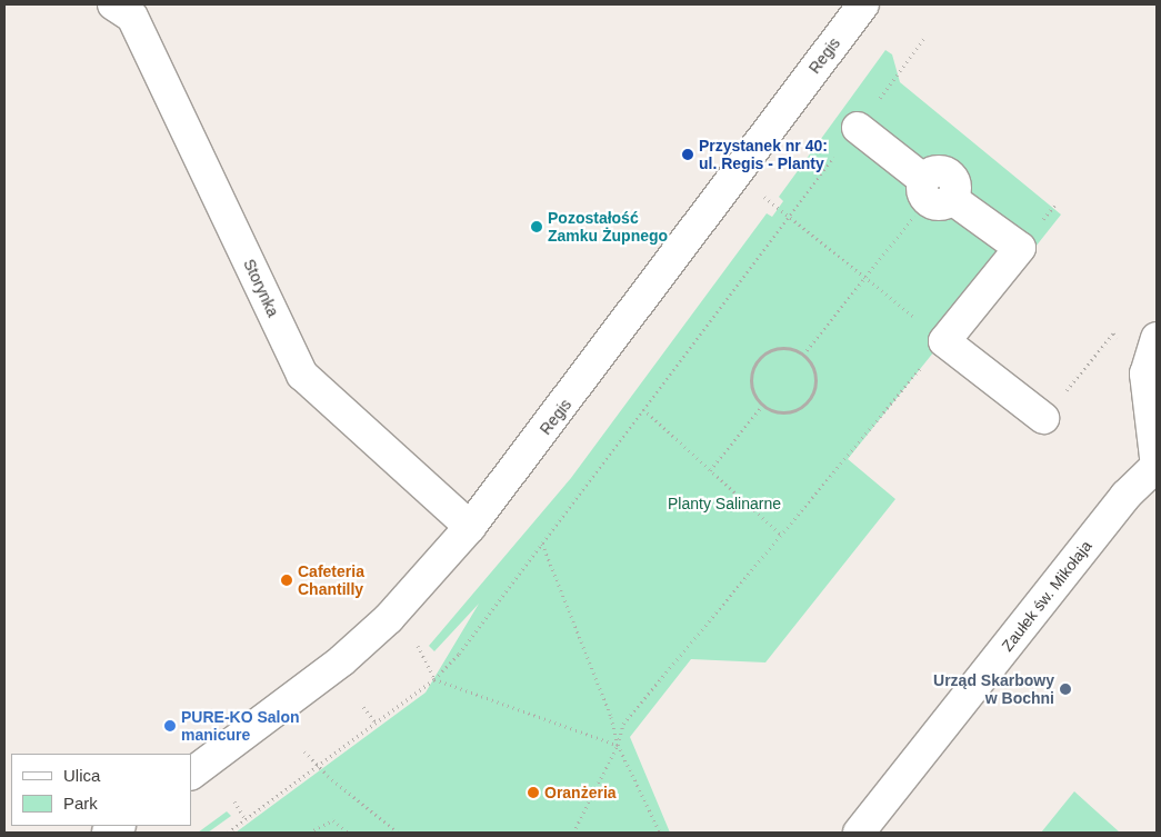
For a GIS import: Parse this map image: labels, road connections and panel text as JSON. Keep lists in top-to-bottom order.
{
  "streets": {
    "street": ["Regis", "Storynka", "Zaułek św. Mikołaja"]
  },
  "crossings": [
    ["Regis", "Storynka"]
  ],
  "parks": ["Planty Salinarne"],
  "places": [
    "Przystanek nr 40: ul. Regis - Planty",
    "Pozostałość Zamku Żupnego",
    "Cafeteria Chantilly",
    "Urząd Skarbowy w Bochni",
    "PURE-KO Salon manicure",
    "Oranżeria"
  ],
  "legend": ["Ulica", "Park"]
}
